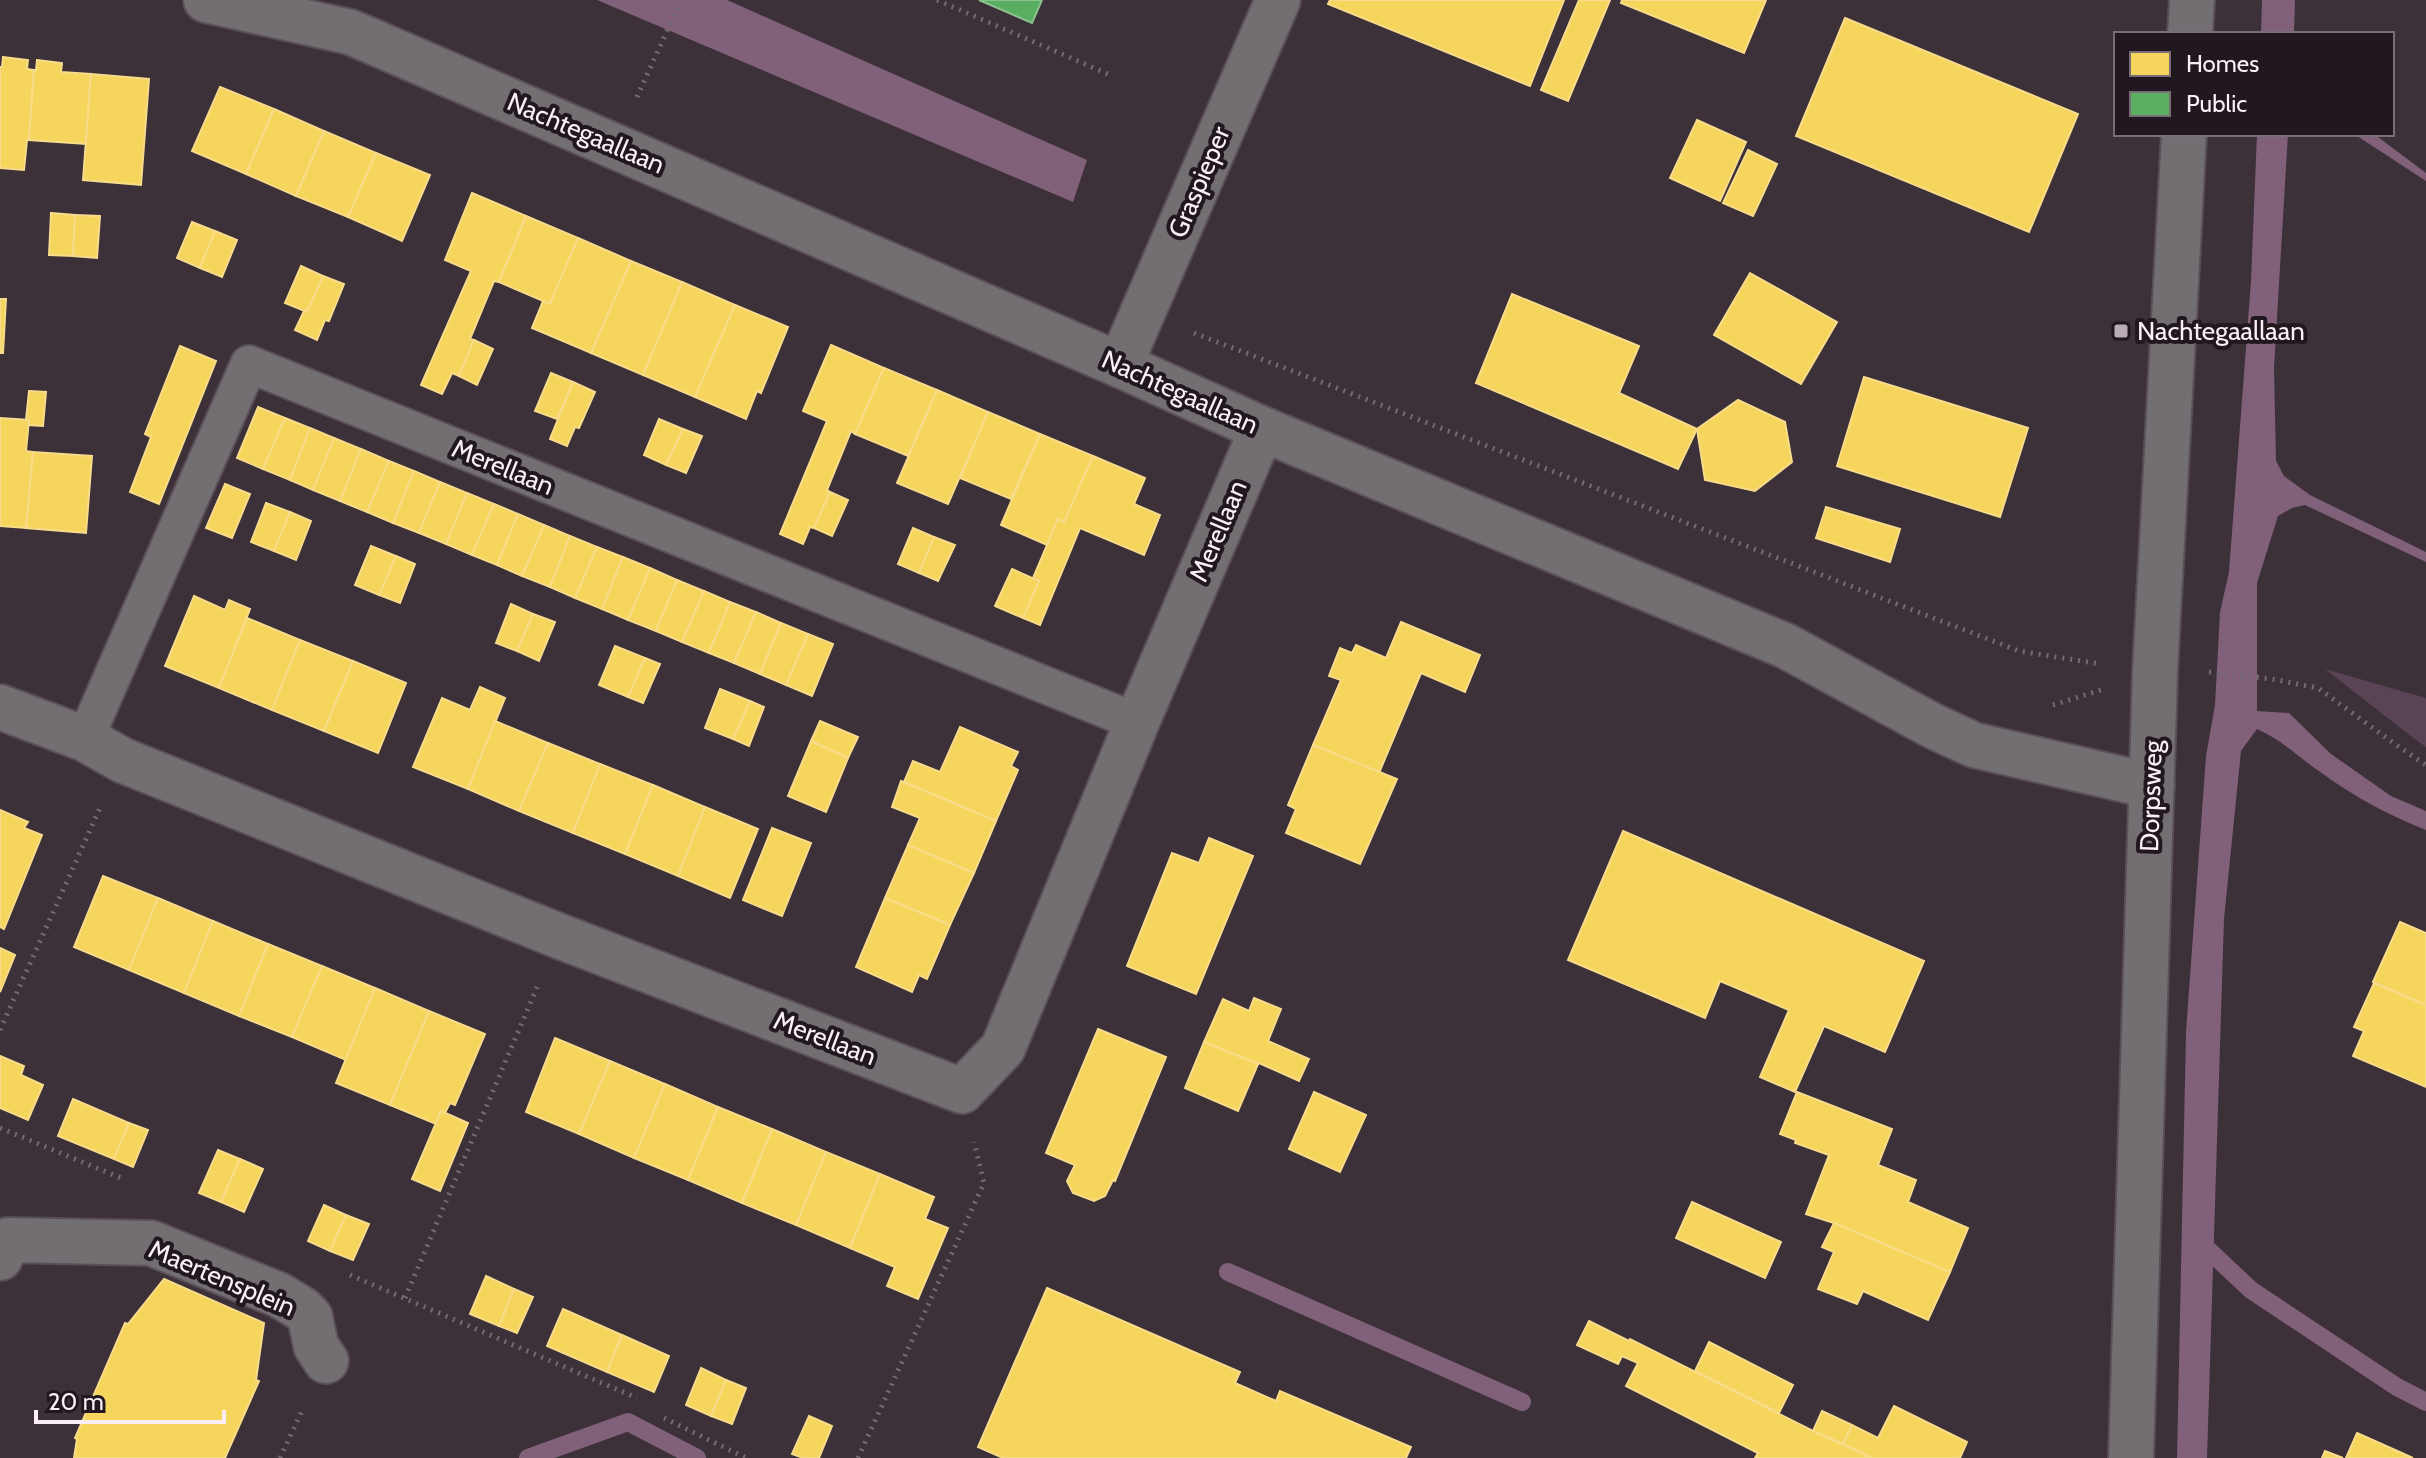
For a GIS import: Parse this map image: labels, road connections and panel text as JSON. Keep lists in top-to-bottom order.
{
  "streets": {
    "street": [
      "Nachtegaallaan",
      "Graspieper",
      "Merellaan",
      "Dorpsweg",
      "Maertensplein"
    ]
  },
  "crossings": [
    ["Nachtegaallaan", "Graspieper"],
    ["Nachtegaallaan", "Merellaan"],
    ["Nachtegaallaan", "Dorpsweg"]
  ],
  "places": {
    "transit": ["Nachtegaallaan"]
  },
  "legend": ["Homes", "Public"],
  "scale_bar": "20 m"
}
